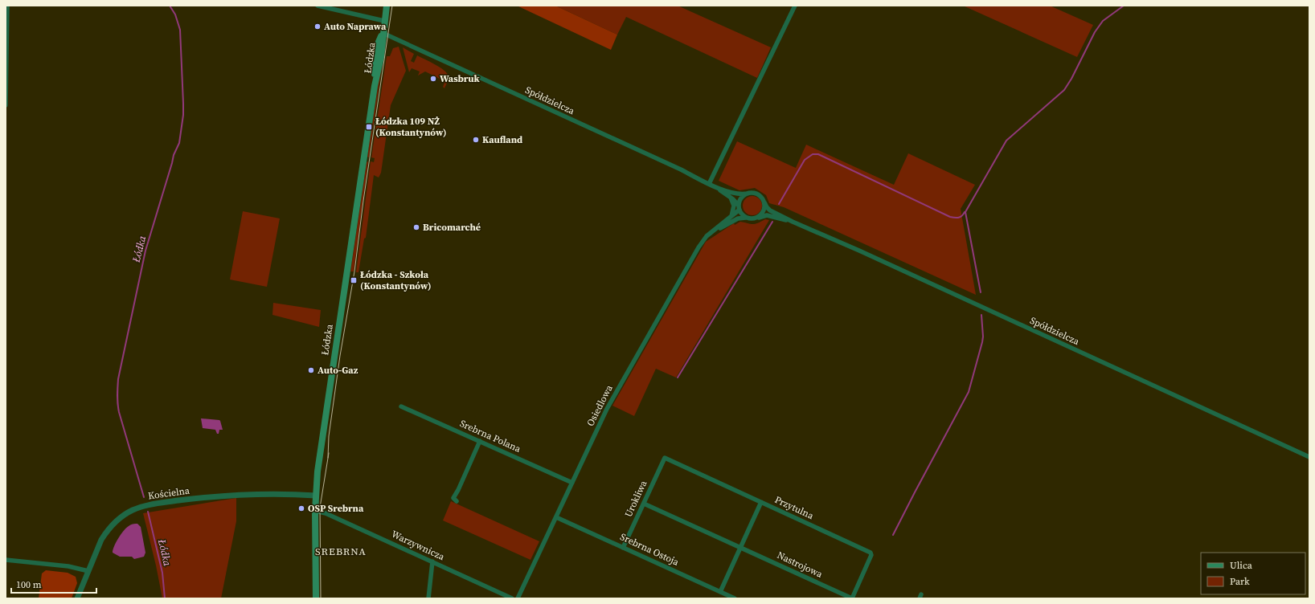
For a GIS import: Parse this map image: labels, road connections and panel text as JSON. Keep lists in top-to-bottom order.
{
  "streets": {
    "main road": ["Łódzka"],
    "street": [
      "Spółdzielcza",
      "Osiedlowa",
      "Srebrna Polana",
      "Kościelna",
      "Urokliwa",
      "Przytulna",
      "Warzywnicza",
      "Srebrna Ostoja",
      "Nastrojowa"
    ]
  },
  "crossings": [
    ["Łódzka", "Spółdzielcza"],
    ["Łódzka", "Kościelna"],
    ["Łódzka", "Warzywnicza"],
    ["Osiedlowa", "Srebrna Polana"],
    ["Osiedlowa", "Srebrna Ostoja"],
    ["Urokliwa", "Przytulna"],
    ["Urokliwa", "Srebrna Ostoja"],
    ["Urokliwa", "Nastrojowa"],
    ["Przytulna", "Nastrojowa"]
  ],
  "districts": ["SREBRNA"],
  "water": ["Łódka"],
  "places": {
    "other": [
      "Auto Naprawa",
      "Wasbruk",
      "Kaufland",
      "Bricomarché",
      "Auto-Gaz",
      "OSP Srebrna"
    ],
    "transit": ["Łódzka 109 NŻ (Konstantynów)", "Łódzka - Szkoła (Konstantynów)"]
  },
  "legend": ["Ulica", "Park"],
  "scale_bar": "100 m"
}
